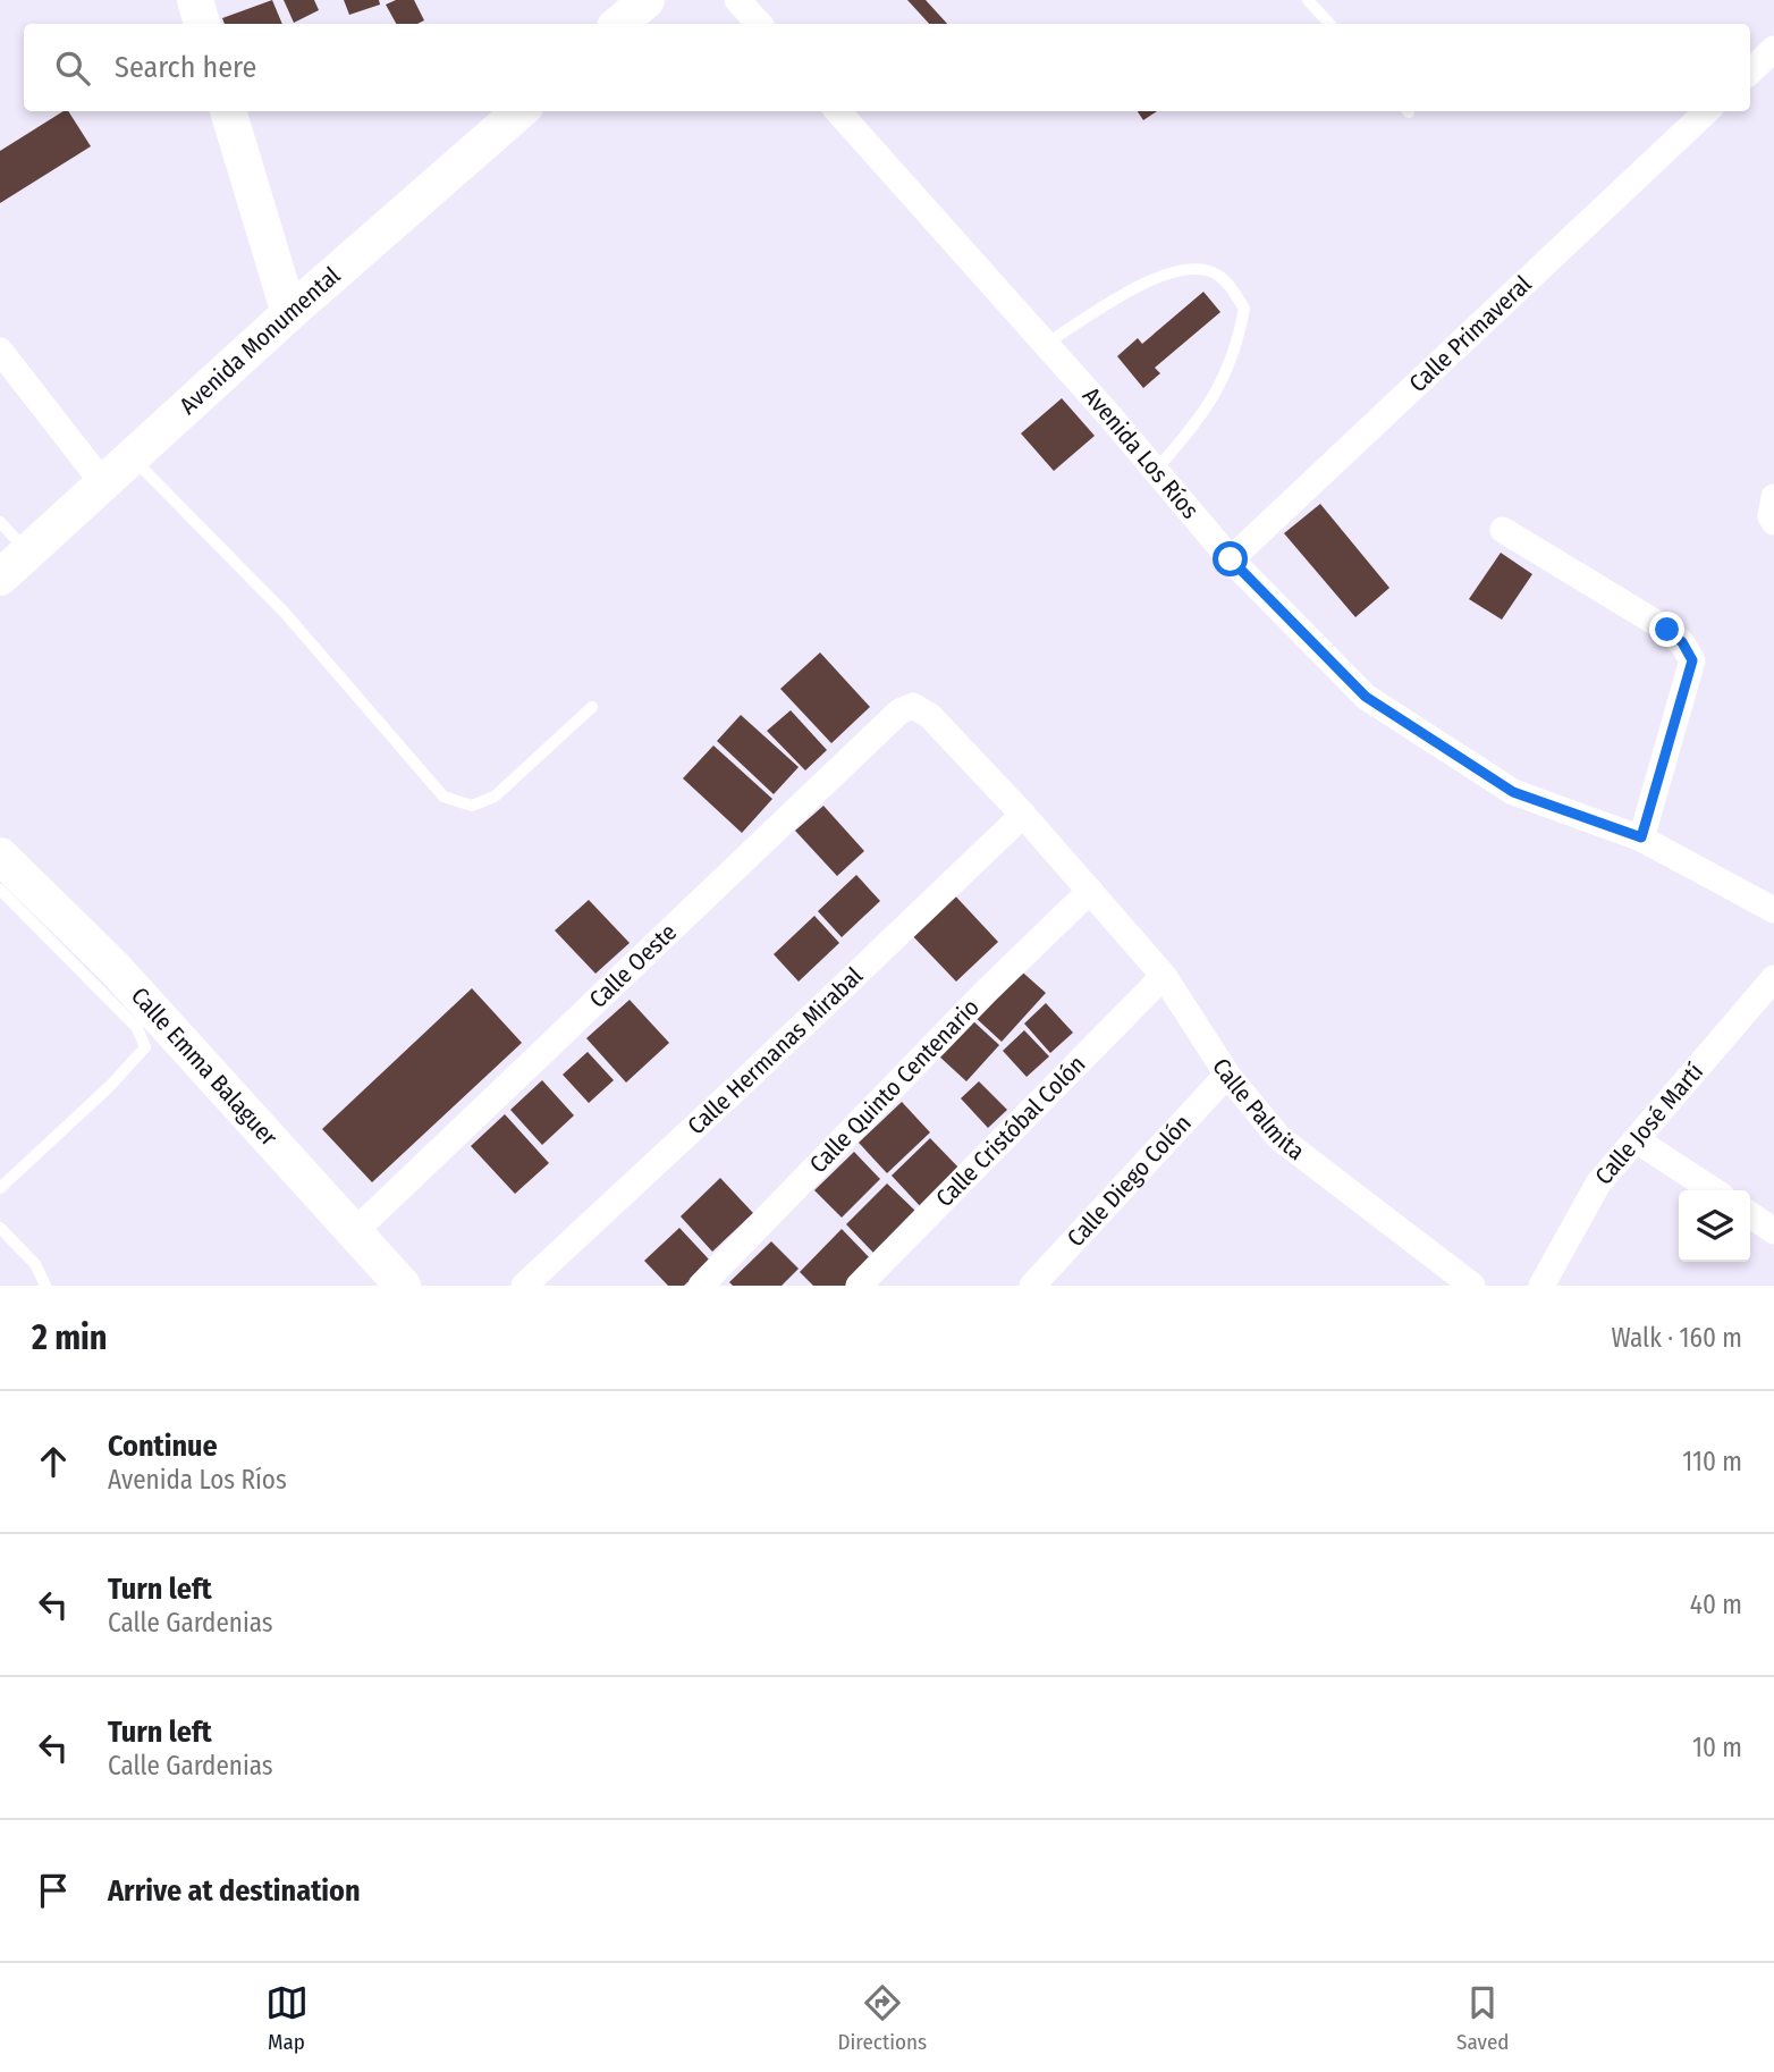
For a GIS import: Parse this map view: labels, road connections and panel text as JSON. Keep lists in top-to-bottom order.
{
  "streets": {
    "street": [
      "Calle Primaveral",
      "Avenida Monumental",
      "Avenida Los Ríos",
      "Calle Oeste",
      "Calle Hermanas Mirabal",
      "Calle Emma Balaguer",
      "Calle Quinto Centenario",
      "Calle Palmita",
      "Calle José Martí",
      "Calle Cristóbal Colón",
      "Calle Diego Colón"
    ]
  },
  "crossings": [
    ["Calle Primaveral", "Avenida Los Ríos"],
    ["Calle Oeste", "Calle Emma Balaguer"],
    ["Calle Oeste", "Calle Palmita"],
    ["Calle Hermanas Mirabal", "Calle Palmita"],
    ["Calle Quinto Centenario", "Calle Palmita"],
    ["Calle Palmita", "Calle Cristóbal Colón"],
    ["Calle Palmita", "Calle Diego Colón"]
  ],
  "page": {
    "search": "Search here",
    "heading": ["2 min", "Walk · 160 m"],
    "list": [
      ["Continue", "Avenida Los Ríos", "110 m"],
      ["Turn left", "Calle Gardenias", "40 m"],
      ["Turn left", "Calle Gardenias", "10 m"],
      "Arrive at destination"
    ],
    "nav": ["Map", "Directions", "Saved"]
  }
}
